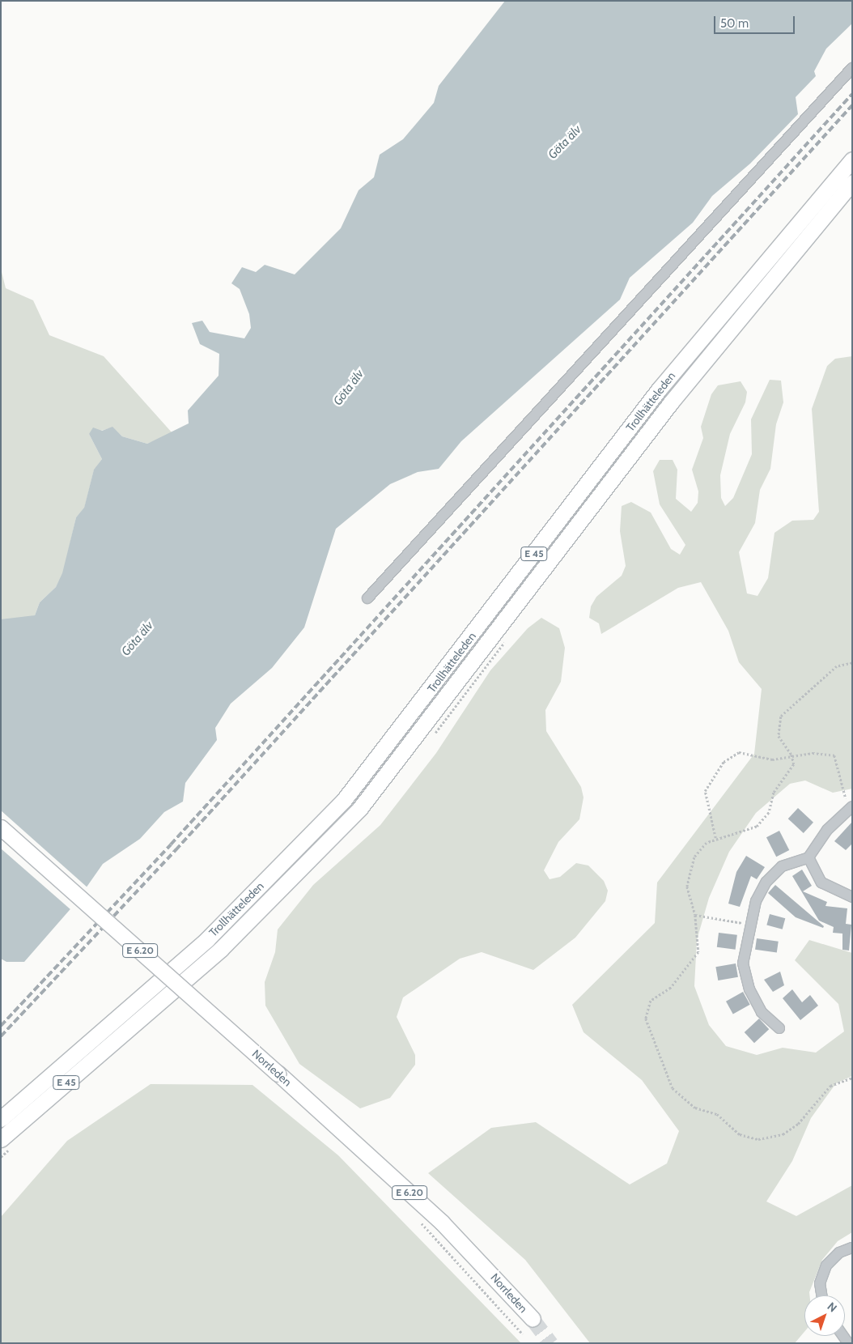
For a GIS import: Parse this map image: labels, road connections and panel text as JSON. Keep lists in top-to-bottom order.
{
  "streets": {
    "highway": [
      "Trollhätteleden",
      "E 45",
      "E 6.20",
      "Norrleden"
    ]
  },
  "water": ["Göta älv"],
  "scale_bar": "50 m",
  "north": "top right"
}
